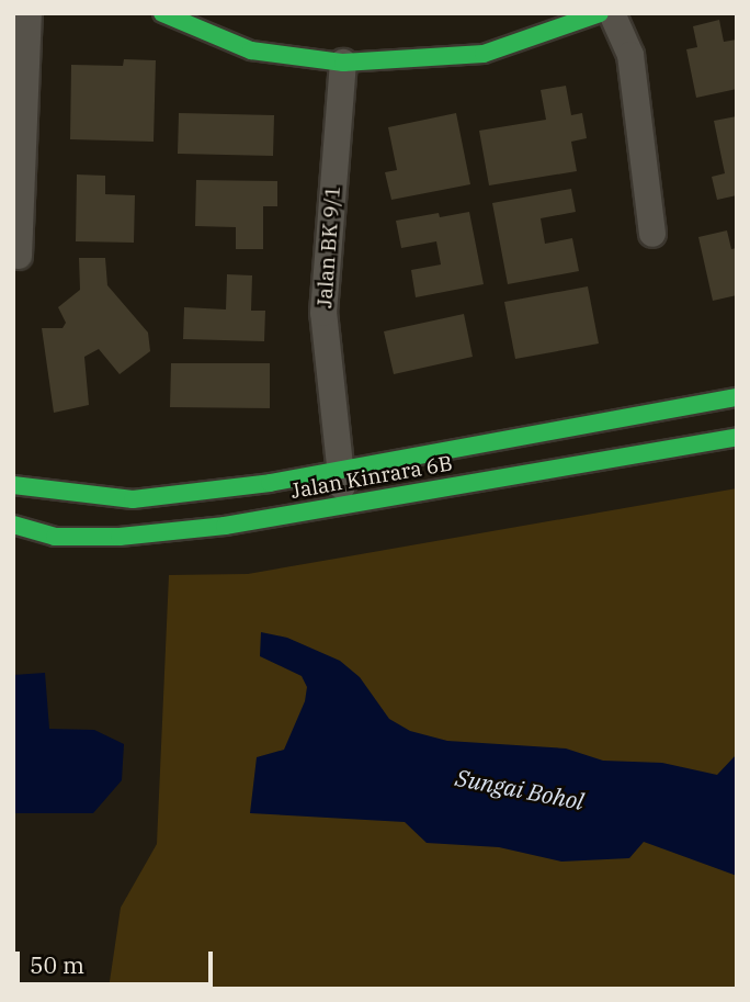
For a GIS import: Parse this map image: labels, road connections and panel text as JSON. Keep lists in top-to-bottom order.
{
  "streets": {
    "street": ["Jalan BK 9/1", "Jalan Kinrara 6B"]
  },
  "crossings": [
    ["Jalan BK 9/1", "Jalan Kinrara 6B"]
  ],
  "water": ["Sungai Bohol"],
  "scale_bar": "50 m"
}
